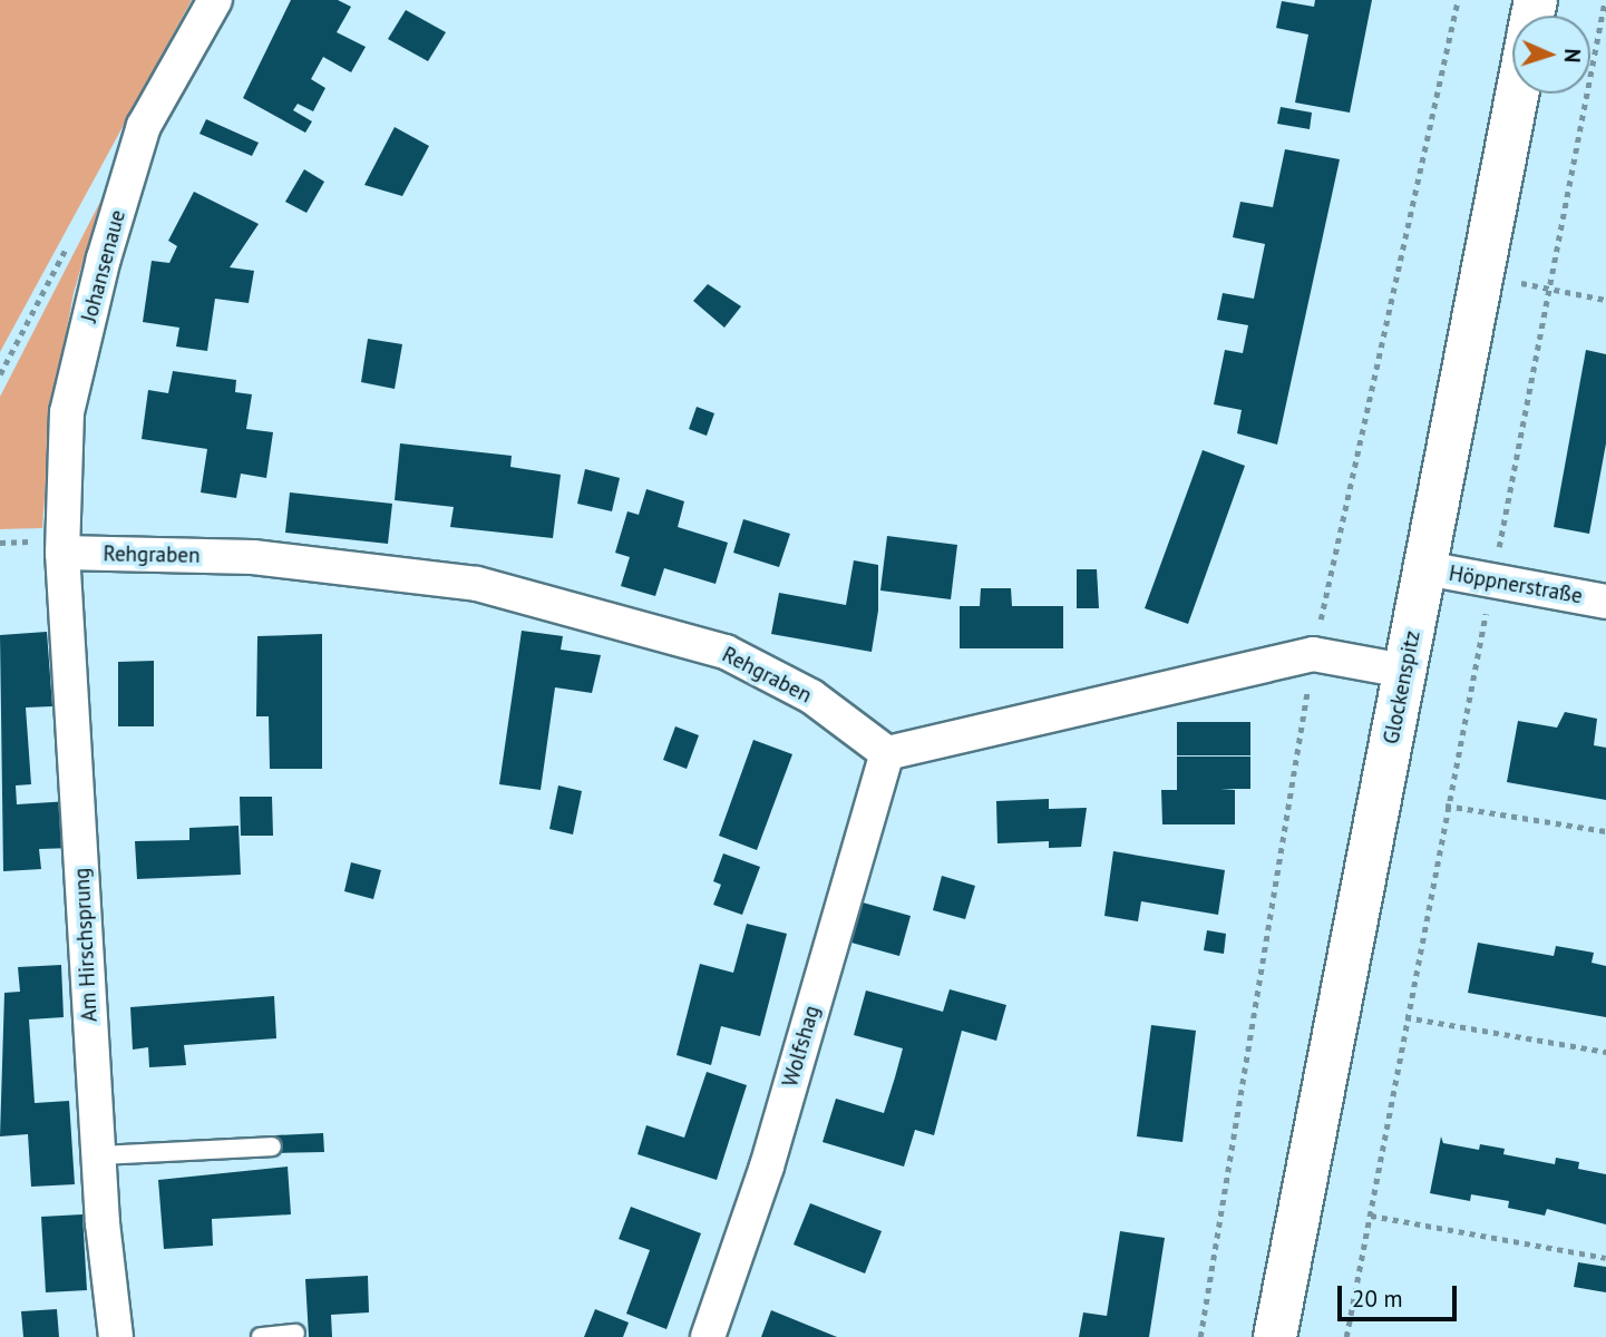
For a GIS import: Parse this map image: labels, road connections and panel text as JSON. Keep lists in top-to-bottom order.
{
  "streets": {
    "main road": ["Glockenspitz"],
    "street": [
      "Johansenaue",
      "Rehgraben",
      "Höppnerstraße",
      "Am Hirschsprung",
      "Wolfshag"
    ]
  },
  "crossings": [
    ["Johansenaue", "Rehgraben"],
    ["Johansenaue", "Am Hirschsprung"],
    ["Rehgraben", "Am Hirschsprung"],
    ["Rehgraben", "Wolfshag"],
    ["Höppnerstraße", "Glockenspitz"]
  ],
  "scale_bar": "20 m",
  "north": "right"
}
